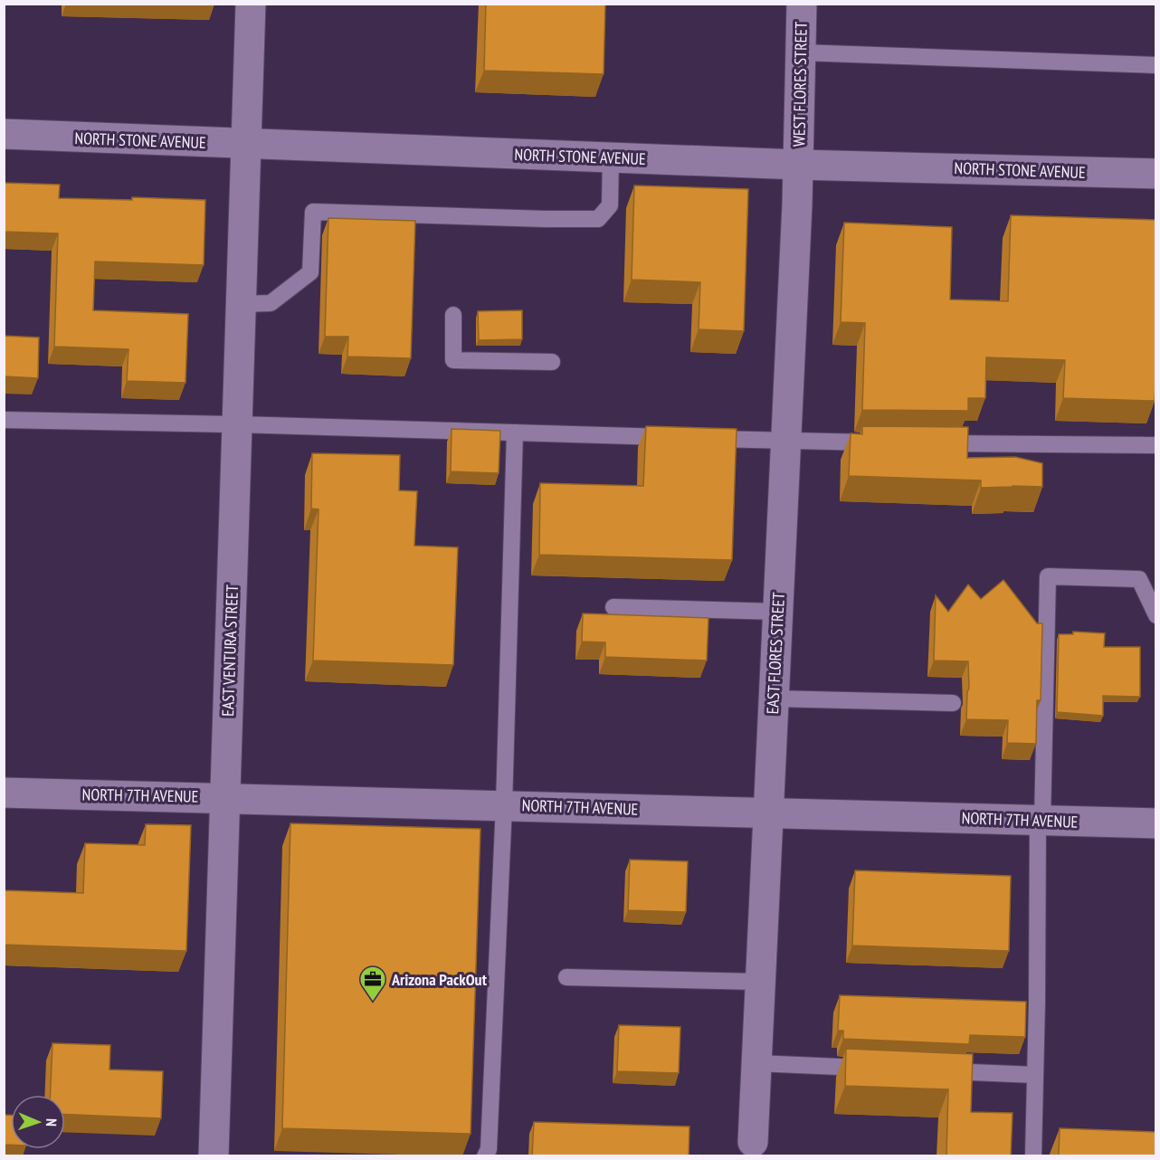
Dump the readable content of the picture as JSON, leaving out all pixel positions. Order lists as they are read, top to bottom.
{
  "streets": {
    "street": [
      "WEST FLORES STREET",
      "NORTH STONE AVENUE",
      "EAST VENTURA STREET",
      "EAST FLORES STREET",
      "NORTH 7TH AVENUE"
    ]
  },
  "crossings": [
    ["WEST FLORES STREET", "NORTH STONE AVENUE"],
    ["WEST FLORES STREET", "EAST FLORES STREET"],
    ["NORTH STONE AVENUE", "EAST VENTURA STREET"],
    ["NORTH STONE AVENUE", "EAST FLORES STREET"],
    ["EAST VENTURA STREET", "NORTH 7TH AVENUE"],
    ["EAST FLORES STREET", "NORTH 7TH AVENUE"]
  ],
  "places": {
    "office": ["Arizona PackOut"]
  },
  "north": "right"
}
